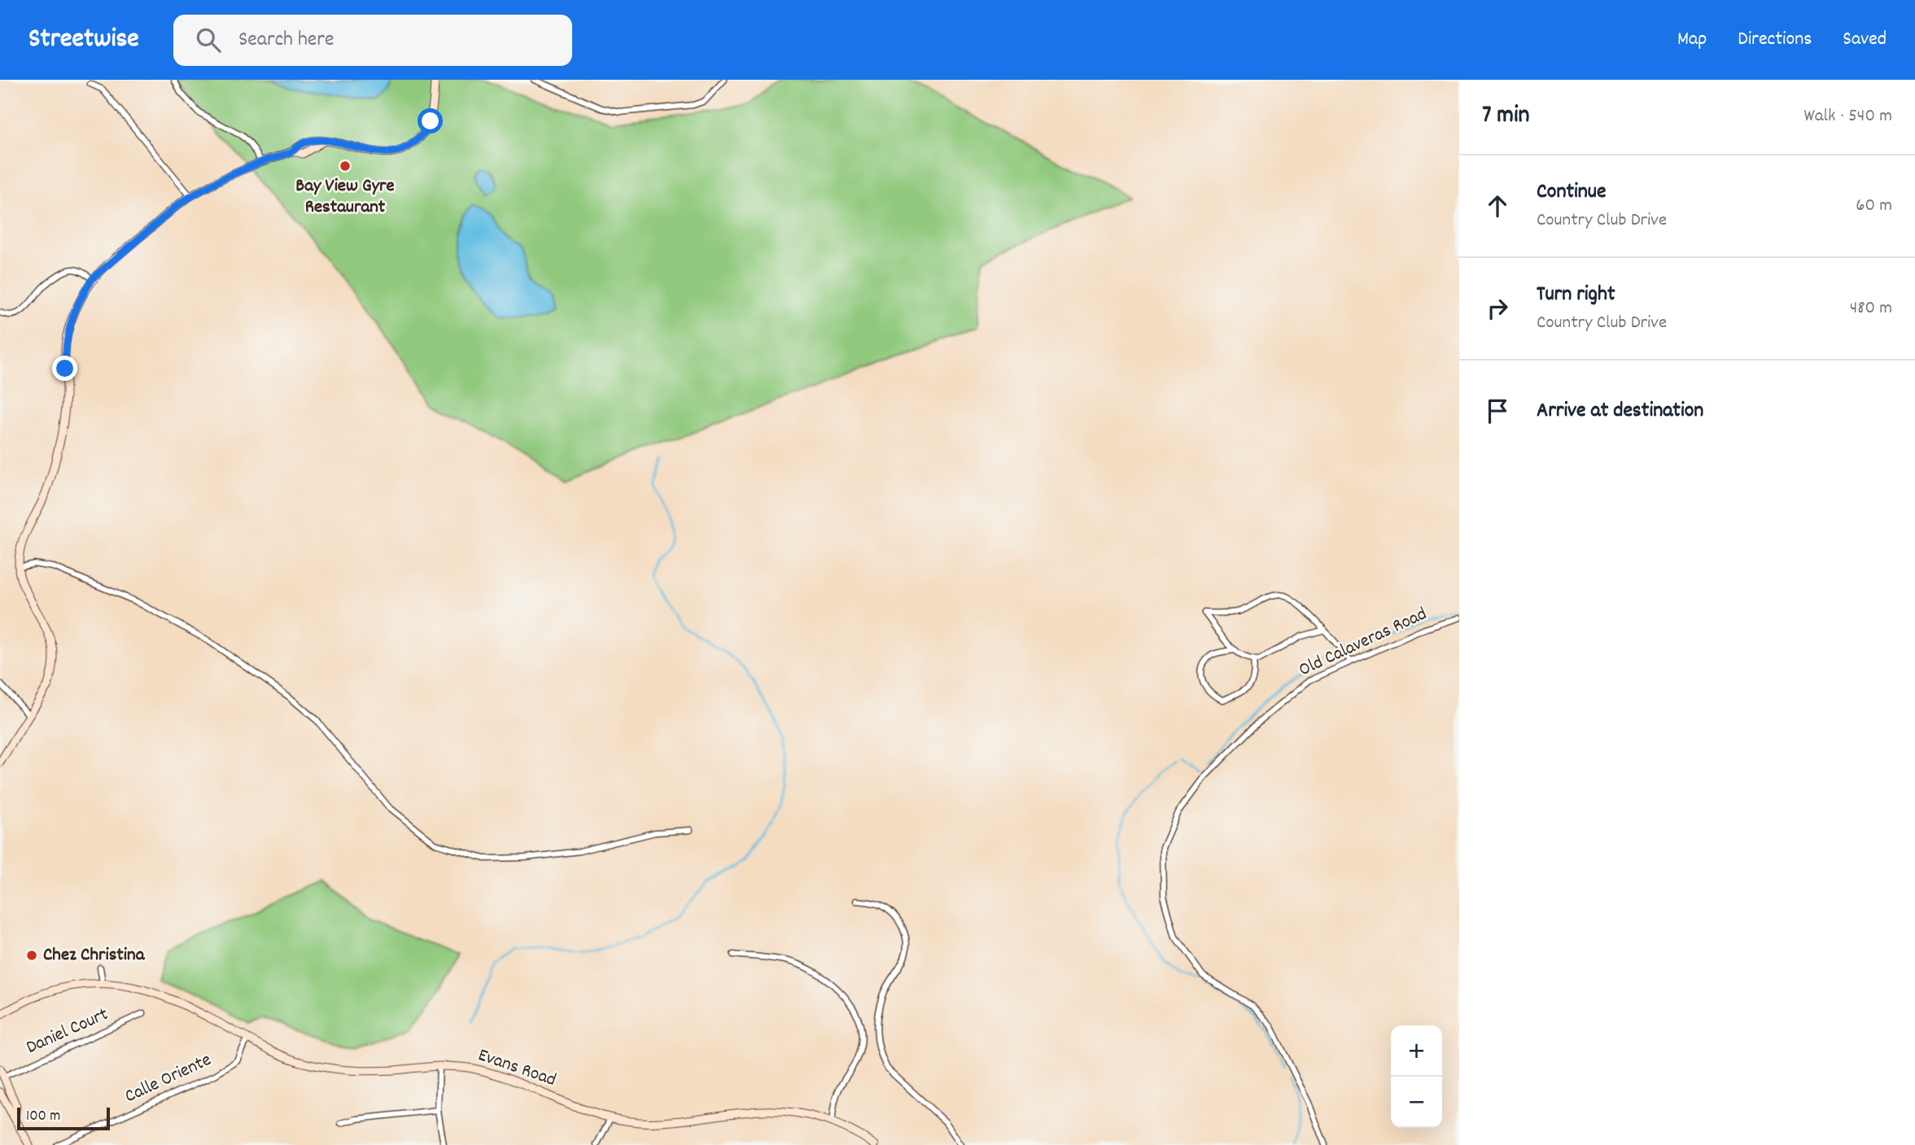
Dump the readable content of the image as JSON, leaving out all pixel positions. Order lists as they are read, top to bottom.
{
  "streets": {
    "street": [
      "Old Calaveras Road",
      "Daniel Court",
      "Evans Road",
      "Calle Oriente"
    ]
  },
  "crossings": [
    ["Evans Road", "Calle Oriente"]
  ],
  "places": ["Bay View Gyre Restaurant", "Chez Christina"],
  "scale_bar": "100 m",
  "page": {
    "header": "Streetwise",
    "search": "Search here",
    "nav": ["Map", "Directions", "Saved"],
    "heading": ["7 min", "Walk · 540 m"],
    "list": [
      ["Continue", "Country Club Drive", "60 m"],
      ["Turn right", "Country Club Drive", "480 m"],
      "Arrive at destination"
    ],
    "map_buttons": ["+", "−"],
    "scale": "100 m"
  }
}
